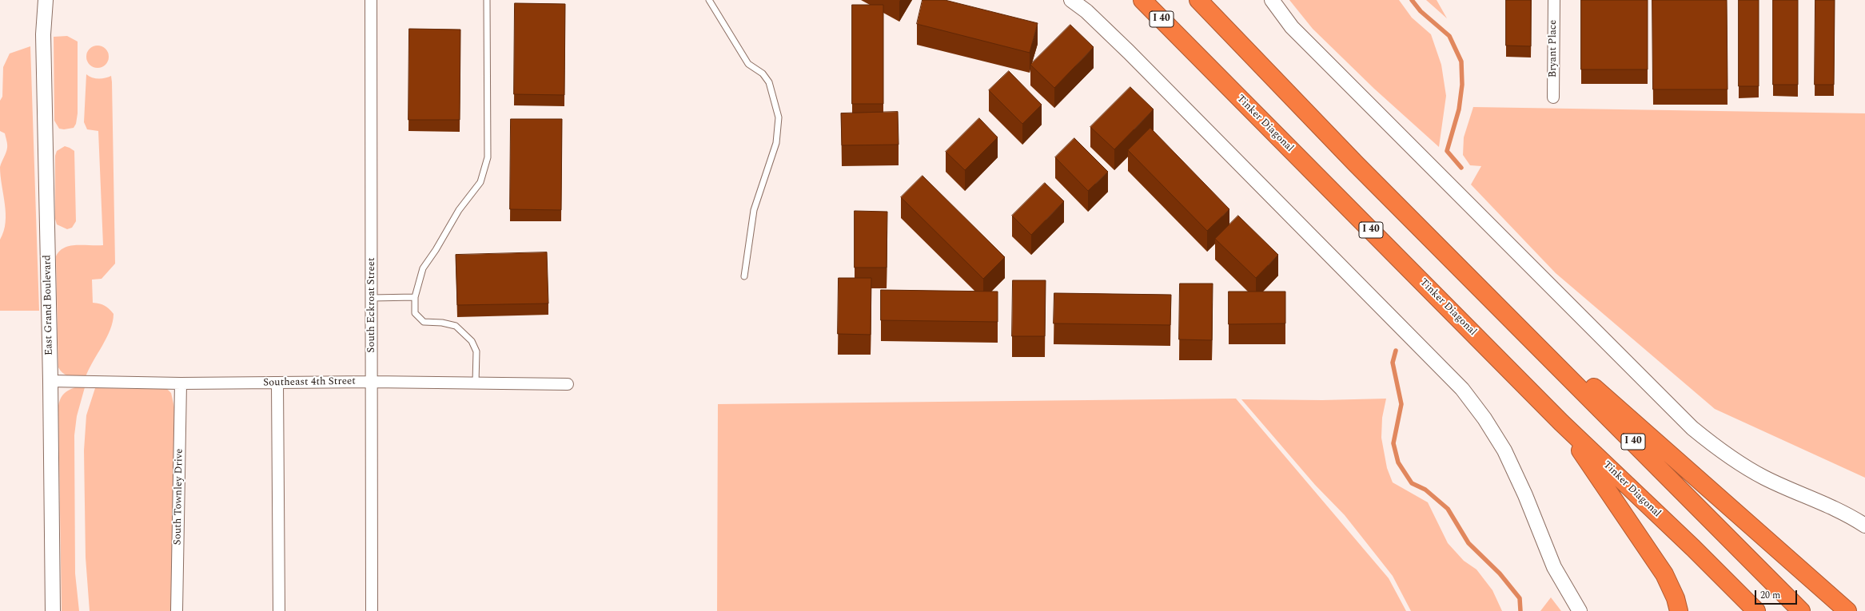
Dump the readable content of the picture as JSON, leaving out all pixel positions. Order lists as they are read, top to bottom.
{
  "streets": {
    "highway": ["I 40", "Tinker Diagonal"],
    "street": [
      "Bryant Place",
      "East Grand Boulevard",
      "South Eckroat Street",
      "Southeast 4th Street",
      "South Townley Drive"
    ]
  },
  "crossings": [
    ["East Grand Boulevard", "Southeast 4th Street"],
    ["South Eckroat Street", "Southeast 4th Street"],
    ["Southeast 4th Street", "South Townley Drive"]
  ],
  "scale_bar": "20 m"
}
